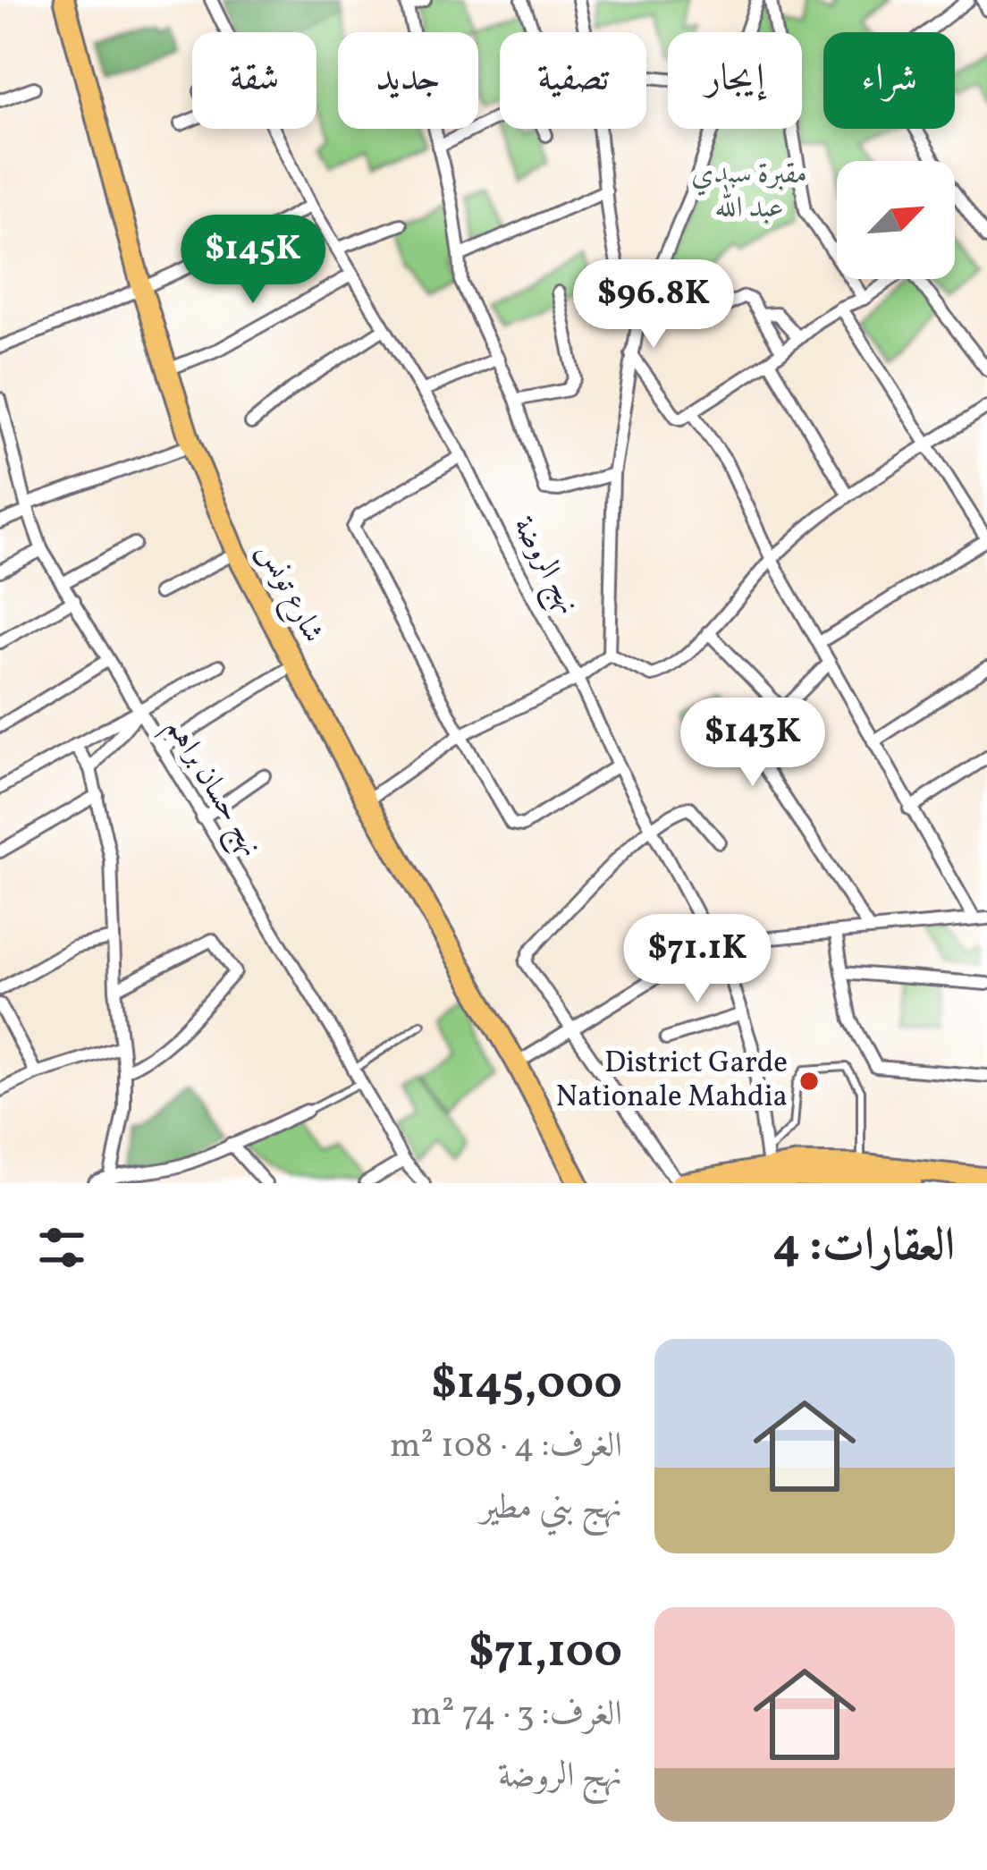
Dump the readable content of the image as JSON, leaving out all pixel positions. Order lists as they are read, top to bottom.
{
  "streets": {
    "main road": ["شارع تونس"],
    "street": ["نهج الروضة", "نهج حسان براهم"]
  },
  "parks": ["مقبرة سيدي عبد الله"],
  "places": ["District Garde Nationale Mahdia"],
  "north": "top right",
  "page": {
    "chip": [
      "شراء",
      "إيجار",
      "تصفية",
      "جديد",
      "شقة"
    ],
    "price": [
      "$145K",
      "$96.8K",
      "$143K",
      "$71.1K"
    ],
    "heading": "العقارات: 4",
    "list": [
      {
        "name": "$145,000",
        "note": "الغرف: 4 · 108 m² · نهج بني مطير"
      },
      {
        "name": "$71,100",
        "note": "الغرف: 3 · 74 m² · نهج الروضة"
      }
    ]
  }
}
